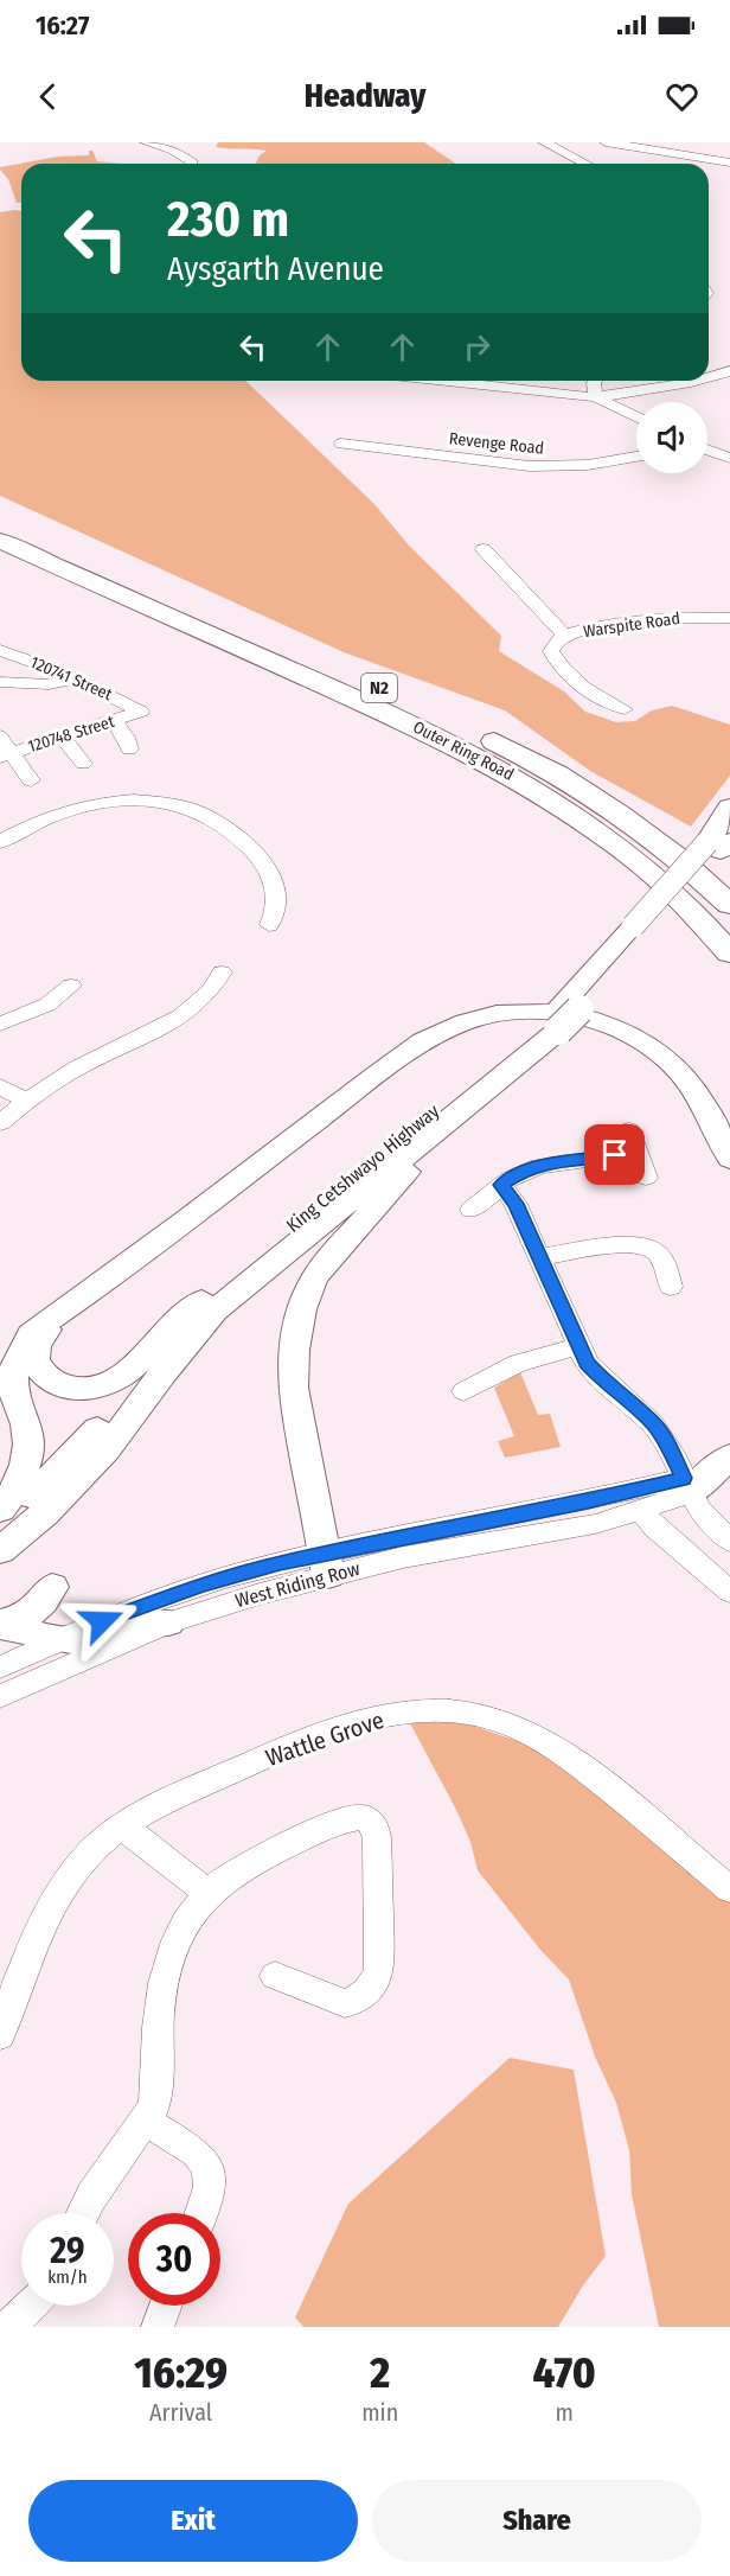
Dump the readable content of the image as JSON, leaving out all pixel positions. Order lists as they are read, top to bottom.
{
  "streets": {
    "highway": ["N2", "Outer Ring Road"],
    "main road": ["King Cetshwayo Highway"],
    "street": [
      "Revenge Road",
      "Warspite Road",
      "120741 Street",
      "120748 Street",
      "West Riding Row",
      "Wattle Grove"
    ]
  },
  "crossings": [
    ["120741 Street", "120748 Street"]
  ],
  "page": {
    "status": "16:27",
    "header": "Headway",
    "turn": ["230 m", "Aysgarth Avenue"],
    "speed": "29 km/h",
    "limit": "30",
    "eta": [
      "16:29",
      "Arrival",
      "2",
      "min",
      "470",
      "m"
    ],
    "buttons": ["Exit", "Share"]
  }
}
